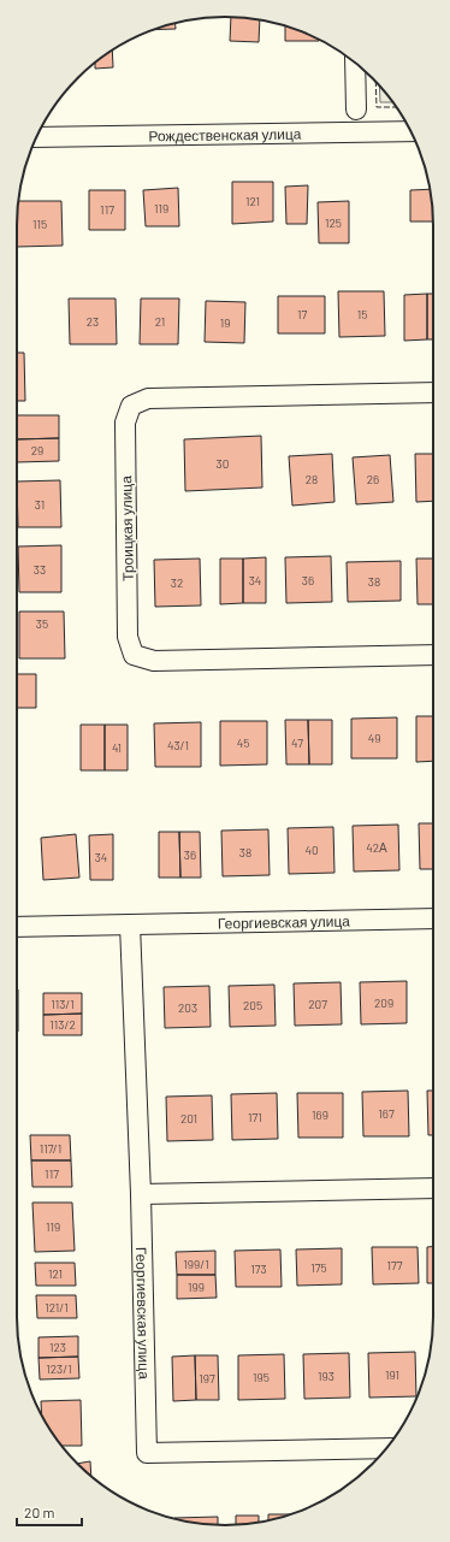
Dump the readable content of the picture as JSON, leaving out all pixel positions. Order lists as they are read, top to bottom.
{
  "streets": {
    "street": ["Рождественская улица", "Троицкая улица", "Георгиевская улица"]
  },
  "house_numbers": [
    "121",
    "119",
    "117",
    "125",
    "115",
    "17",
    "15",
    "23",
    "21",
    "19",
    "29",
    "30",
    "28",
    "26",
    "31",
    "33",
    "34",
    "36",
    "38",
    "32",
    "35",
    "49",
    "45",
    "47",
    "43/1",
    "41",
    "42А",
    "40",
    "38",
    "36",
    "34",
    "209",
    "113/1",
    "207",
    "205",
    "203",
    "113/2",
    "167",
    "169",
    "171",
    "201",
    "117/1",
    "117",
    "119",
    "199/1",
    "177",
    "175",
    "173",
    "121",
    "199",
    "121/1",
    "123",
    "123/1",
    "191",
    "193",
    "195",
    "197"
  ],
  "scale_bar": "20 m"
}
